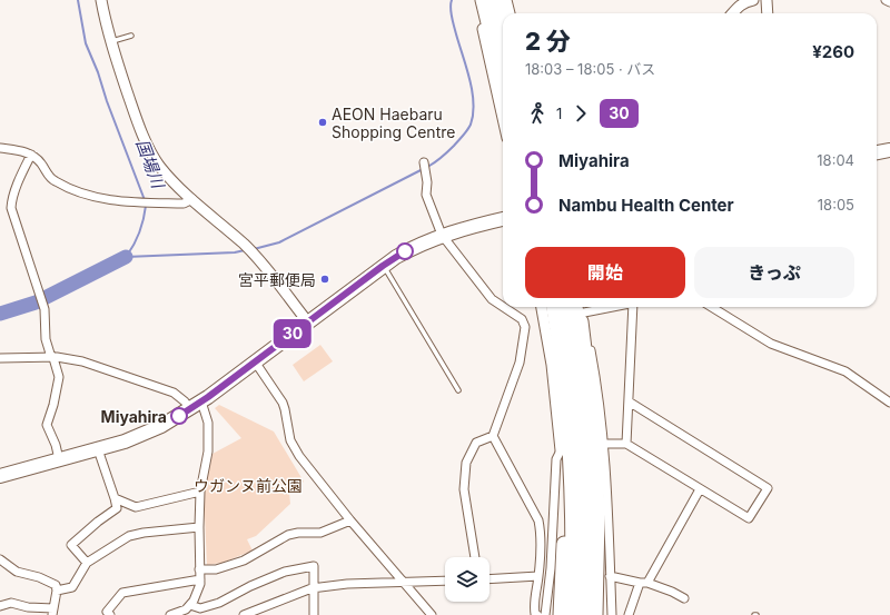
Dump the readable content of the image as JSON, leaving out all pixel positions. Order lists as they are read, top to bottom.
{
  "water": ["国場川"],
  "parks": ["ウガンヌ前公園"],
  "places": ["AEON Haebaru Shopping Centre", "宮平郵便局", "Miyahira"],
  "lines": ["bus line 30"],
  "page": {
    "on_map": "30",
    "heading": ["2 分", "18:03 – 18:05 · バス", "¥260"],
    "legs": ["1", "30"],
    "list": [
      {
        "name": "Miyahira",
        "value": "18:04"
      },
      {
        "name": "Nambu Health Center",
        "value": "18:05"
      }
    ],
    "buttons": ["開始", "きっぷ"]
  }
}
